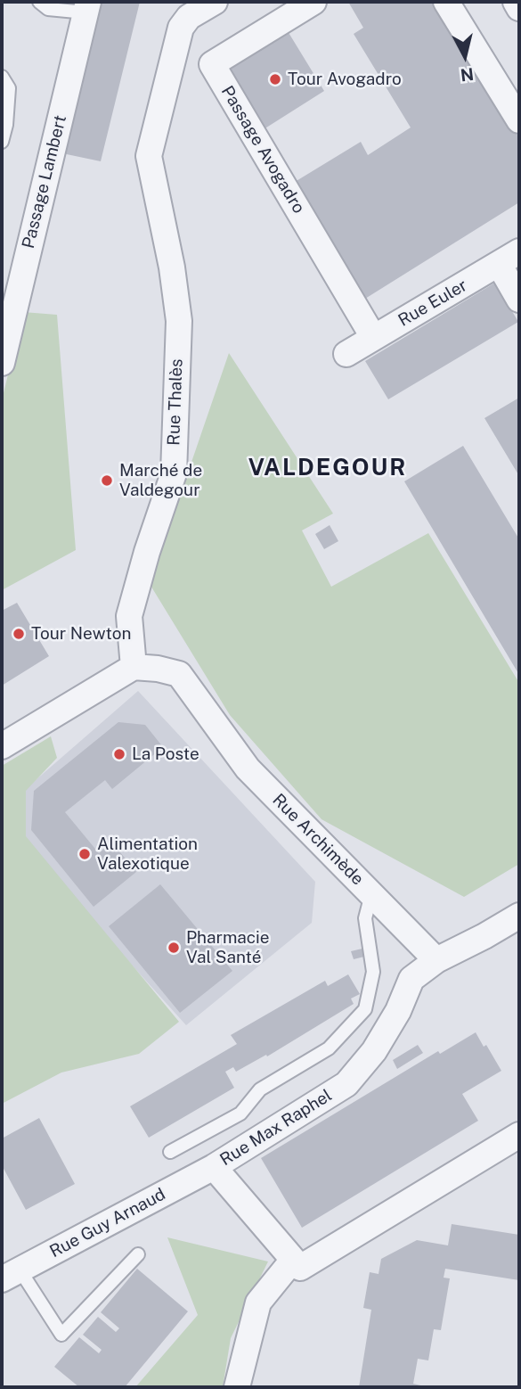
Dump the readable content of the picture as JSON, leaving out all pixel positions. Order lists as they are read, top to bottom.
{
  "streets": {
    "street": [
      "Passage Avogadro",
      "Passage Lambert",
      "Rue Euler",
      "Rue Thalès",
      "Rue Archimède",
      "Rue Max Raphel",
      "Rue Guy Arnaud"
    ]
  },
  "crossings": [
    ["Passage Avogadro", "Rue Euler"],
    ["Rue Thalès", "Rue Archimède"],
    ["Rue Archimède", "Rue Max Raphel"],
    ["Rue Max Raphel", "Rue Guy Arnaud"]
  ],
  "districts": ["VALDEGOUR"],
  "places": [
    "Tour Avogadro",
    "Marché de Valdegour",
    "Tour Newton",
    "La Poste",
    "Alimentation Valexotique",
    "Pharmacie Val Santé"
  ],
  "north": "bottom"
}
